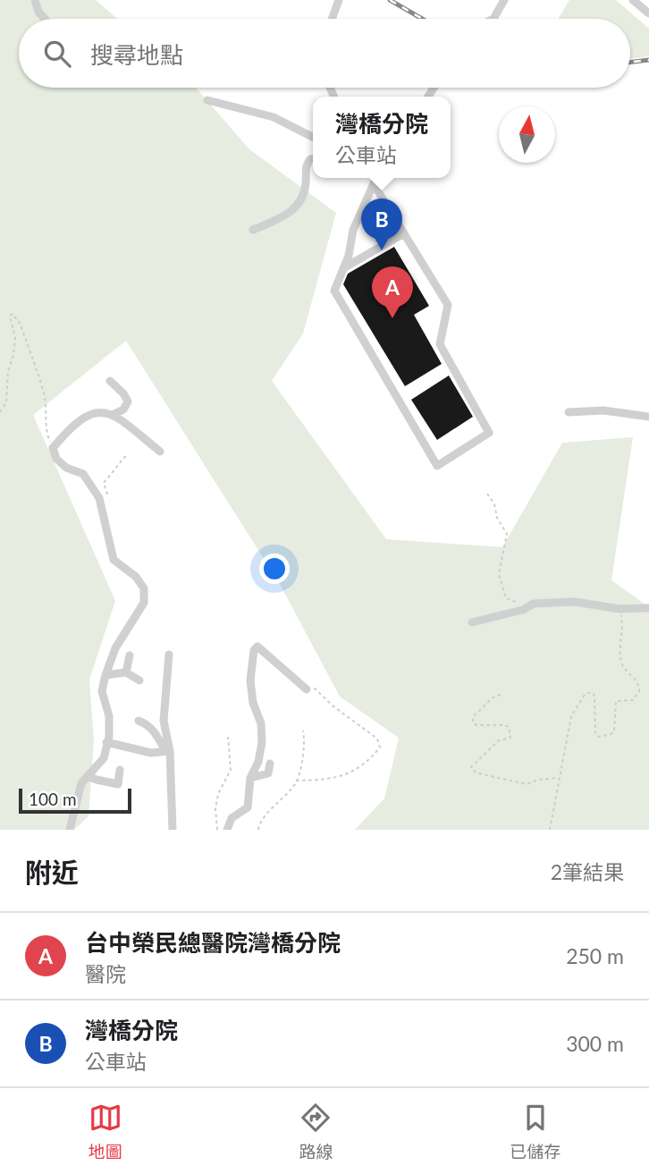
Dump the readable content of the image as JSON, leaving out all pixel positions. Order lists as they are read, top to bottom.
{
  "scale_bar": "100 m",
  "north": "top",
  "page": {
    "search": "搜尋地點",
    "popup": ["灣橋分院", "公車站"],
    "pins": ["B", "A"],
    "scale": "100 m",
    "heading": ["附近", "2筆結果"],
    "list": [
      {
        "mark": "A",
        "name": "台中榮民總醫院灣橋分院",
        "note": "醫院",
        "value": "250 m"
      },
      {
        "mark": "B",
        "name": "灣橋分院",
        "note": "公車站",
        "value": "300 m"
      }
    ],
    "nav": ["地圖", "路線", "已儲存"]
  }
}
